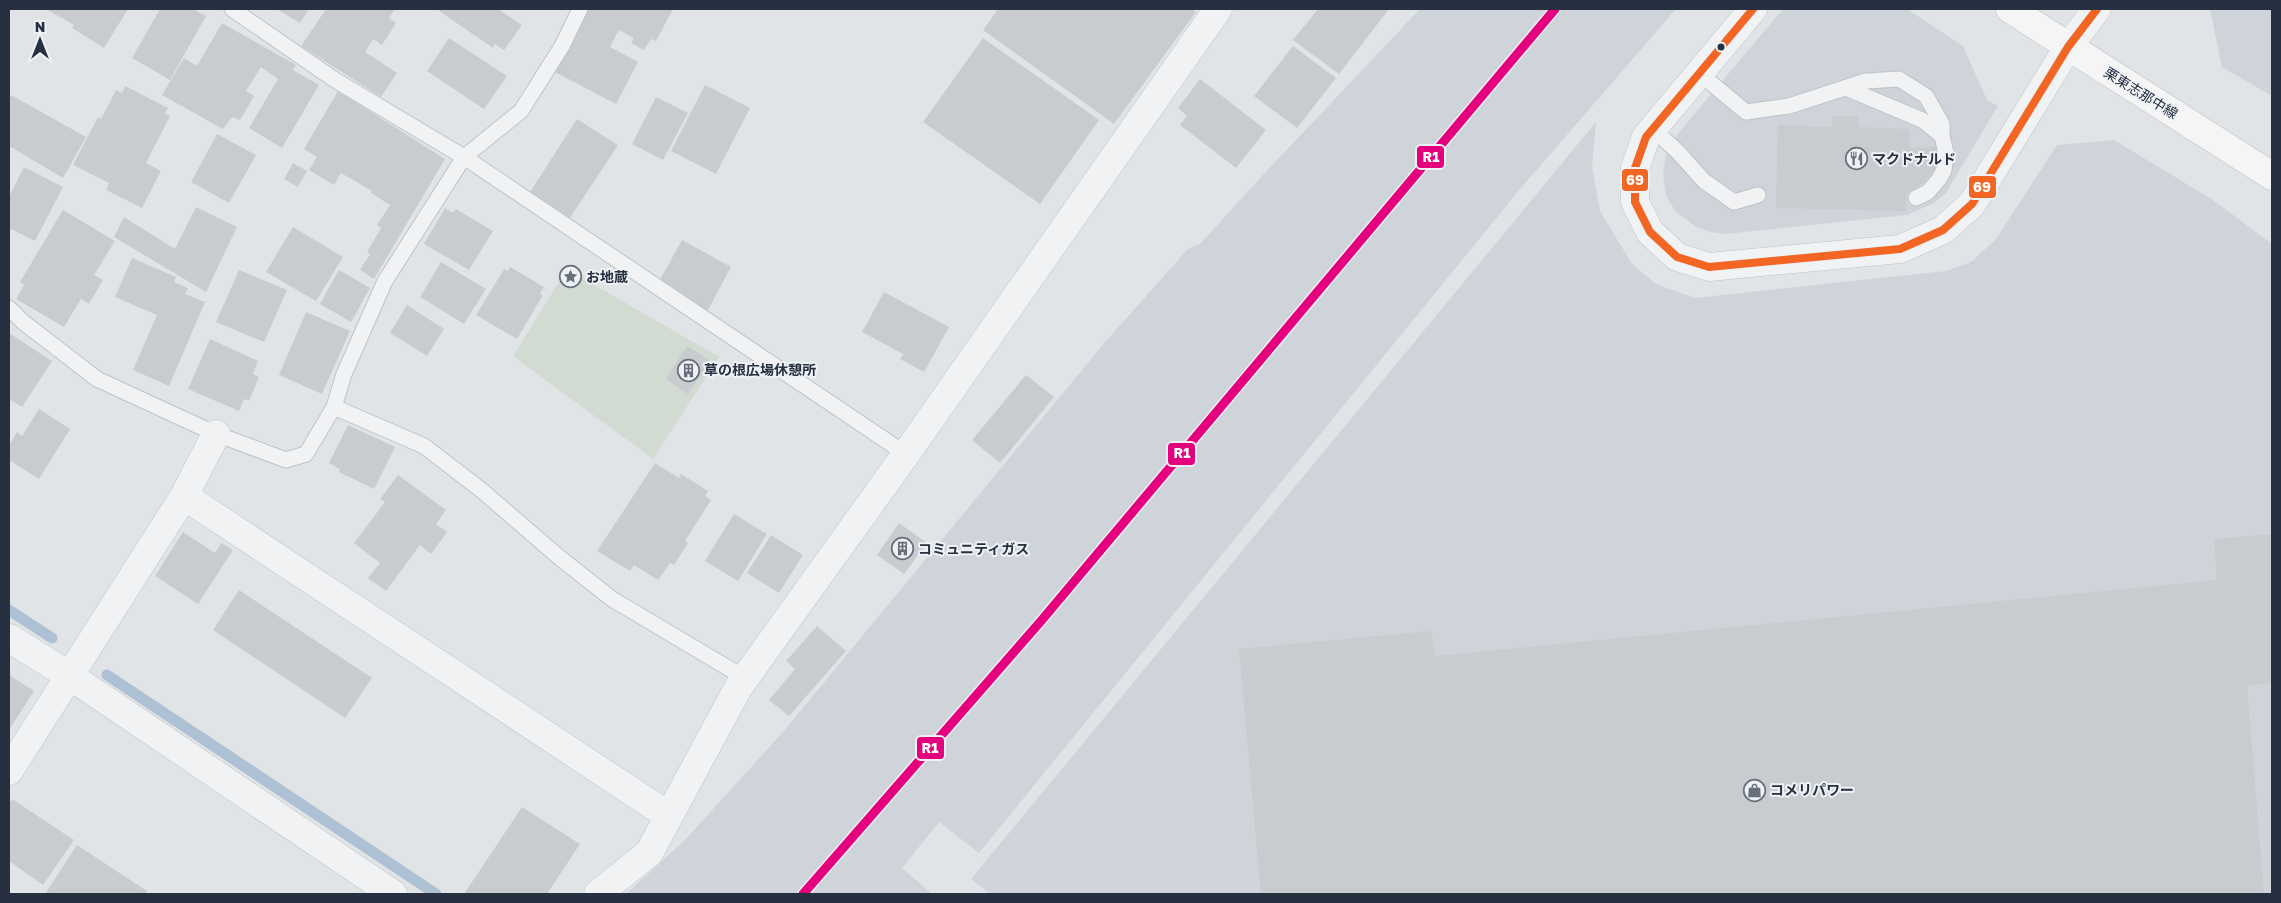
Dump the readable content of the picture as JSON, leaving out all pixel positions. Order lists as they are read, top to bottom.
{
  "streets": {
    "main road": ["栗東志那中線"]
  },
  "places": {
    "restaurant": ["マクドナルド"],
    "place": ["お地蔵"],
    "building": ["草の根広場休憩所", "コミュニティガス"],
    "shop": ["コメリパワー"]
  },
  "lines": ["transit line R1", "transit line 69"],
  "north": "top"
}
